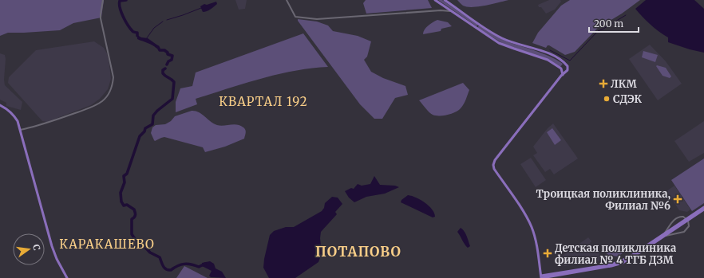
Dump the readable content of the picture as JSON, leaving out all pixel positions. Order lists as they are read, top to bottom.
{
  "districts": ["КВАРТАЛ 192", "КАРАКАШЕВО", "ПОТАПОВО"],
  "places": {
    "health": ["ЛКМ", "Троицкая поликлиника, Филиал №6", "Детская поликлиника филиал № 4 ТГБ ДЗМ"],
    "other": ["СДЭК"]
  },
  "scale_bar": "200 m",
  "north": "right"
}
